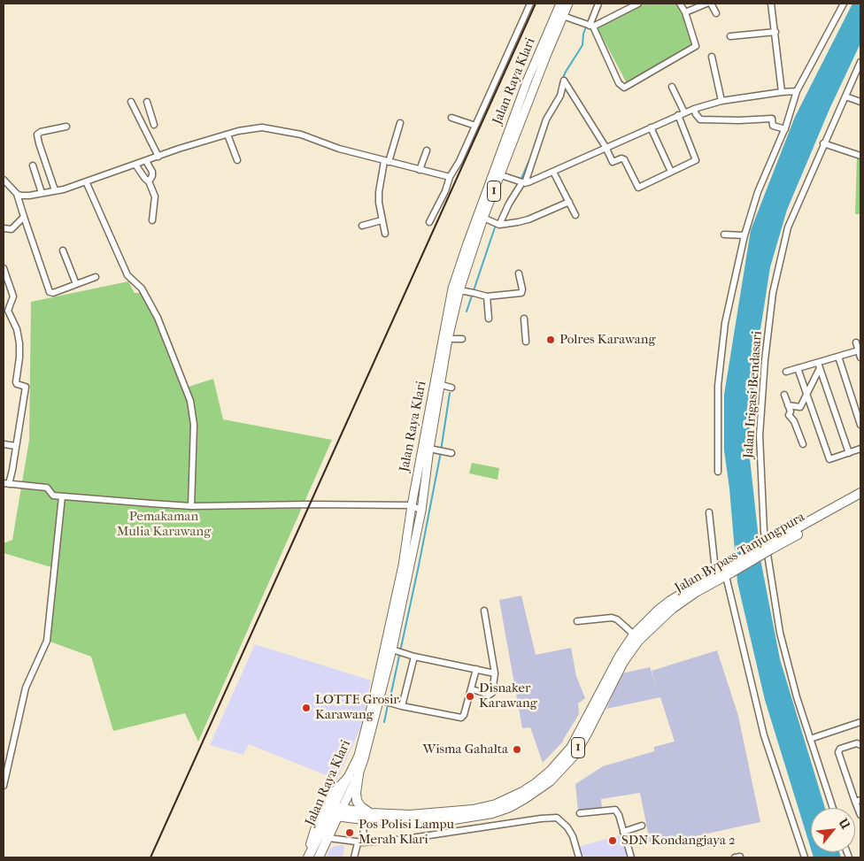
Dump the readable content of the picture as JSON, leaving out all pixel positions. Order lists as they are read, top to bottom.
{
  "streets": {
    "highway": ["Jalan Raya Klari", "1", "Jalan Bypass Tanjungpura"],
    "street": ["Jalan Irigasi Bendasari"]
  },
  "crossings": [
    ["Jalan Raya Klari", "Jalan Bypass Tanjungpura"]
  ],
  "parks": ["Pemakaman Mulia Karawang"],
  "places": [
    "Polres Karawang",
    "Disnaker Karawang",
    "LOTTE Grosir Karawang",
    "Wisma Gahalta",
    "Pos Polisi Lampu Merah Klari",
    "SDN Kondangjaya 2"
  ],
  "north": "top right"
}
